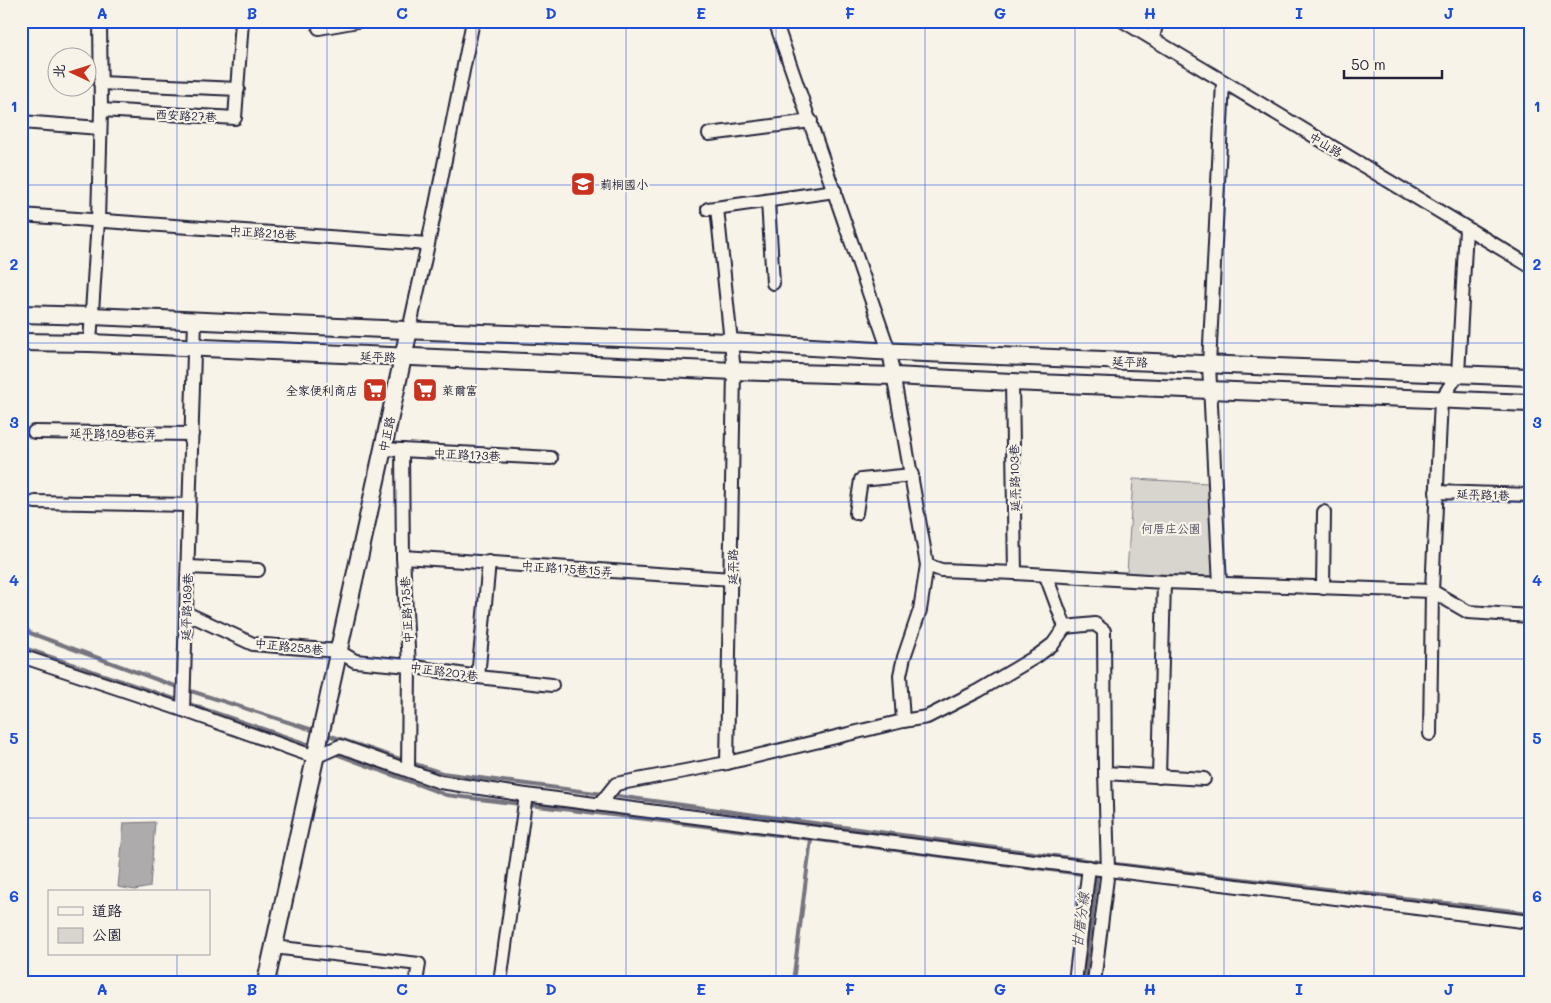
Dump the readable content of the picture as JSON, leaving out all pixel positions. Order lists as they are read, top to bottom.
{
  "streets": {
    "main road": ["延平路", "中正路"],
    "street": [
      "西安路27巷",
      "中山路",
      "中正路218巷",
      "延平路189巷6弄",
      "中正路173巷",
      "延平路103巷",
      "延平路1巷",
      "中正路175巷15弄",
      "延平路189巷",
      "中正路175巷",
      "中正路258巷",
      "中正路207巷"
    ]
  },
  "crossings": [
    ["中正路218巷", "中正路"],
    ["延平路", "中正路"],
    ["延平路", "延平路103巷"],
    ["延平路", "中正路175巷15弄"],
    ["延平路", "延平路189巷"],
    ["延平路189巷6弄", "延平路189巷"],
    ["中正路", "中正路173巷"],
    ["中正路", "中正路258巷"],
    ["中正路", "中正路207巷"],
    ["中正路173巷", "中正路175巷"],
    ["中正路175巷15弄", "中正路175巷"],
    ["延平路189巷", "中正路258巷"],
    ["中正路175巷", "中正路207巷"],
    ["中正路258巷", "中正路207巷"]
  ],
  "water": ["甘厝分線"],
  "parks": ["何厝庄公園"],
  "places": {
    "school or university": ["莿桐國小"],
    "supermarket": ["全家便利商店", "萊爾富"]
  },
  "legend": ["道路", "公園"],
  "scale_bar": "50 m",
  "north": "left",
  "grid": {
    "columns": [
      "A",
      "B",
      "C",
      "D",
      "E",
      "F",
      "G",
      "H",
      "I",
      "J"
    ],
    "rows": [
      "1",
      "2",
      "3",
      "4",
      "5",
      "6"
    ]
  }
}
